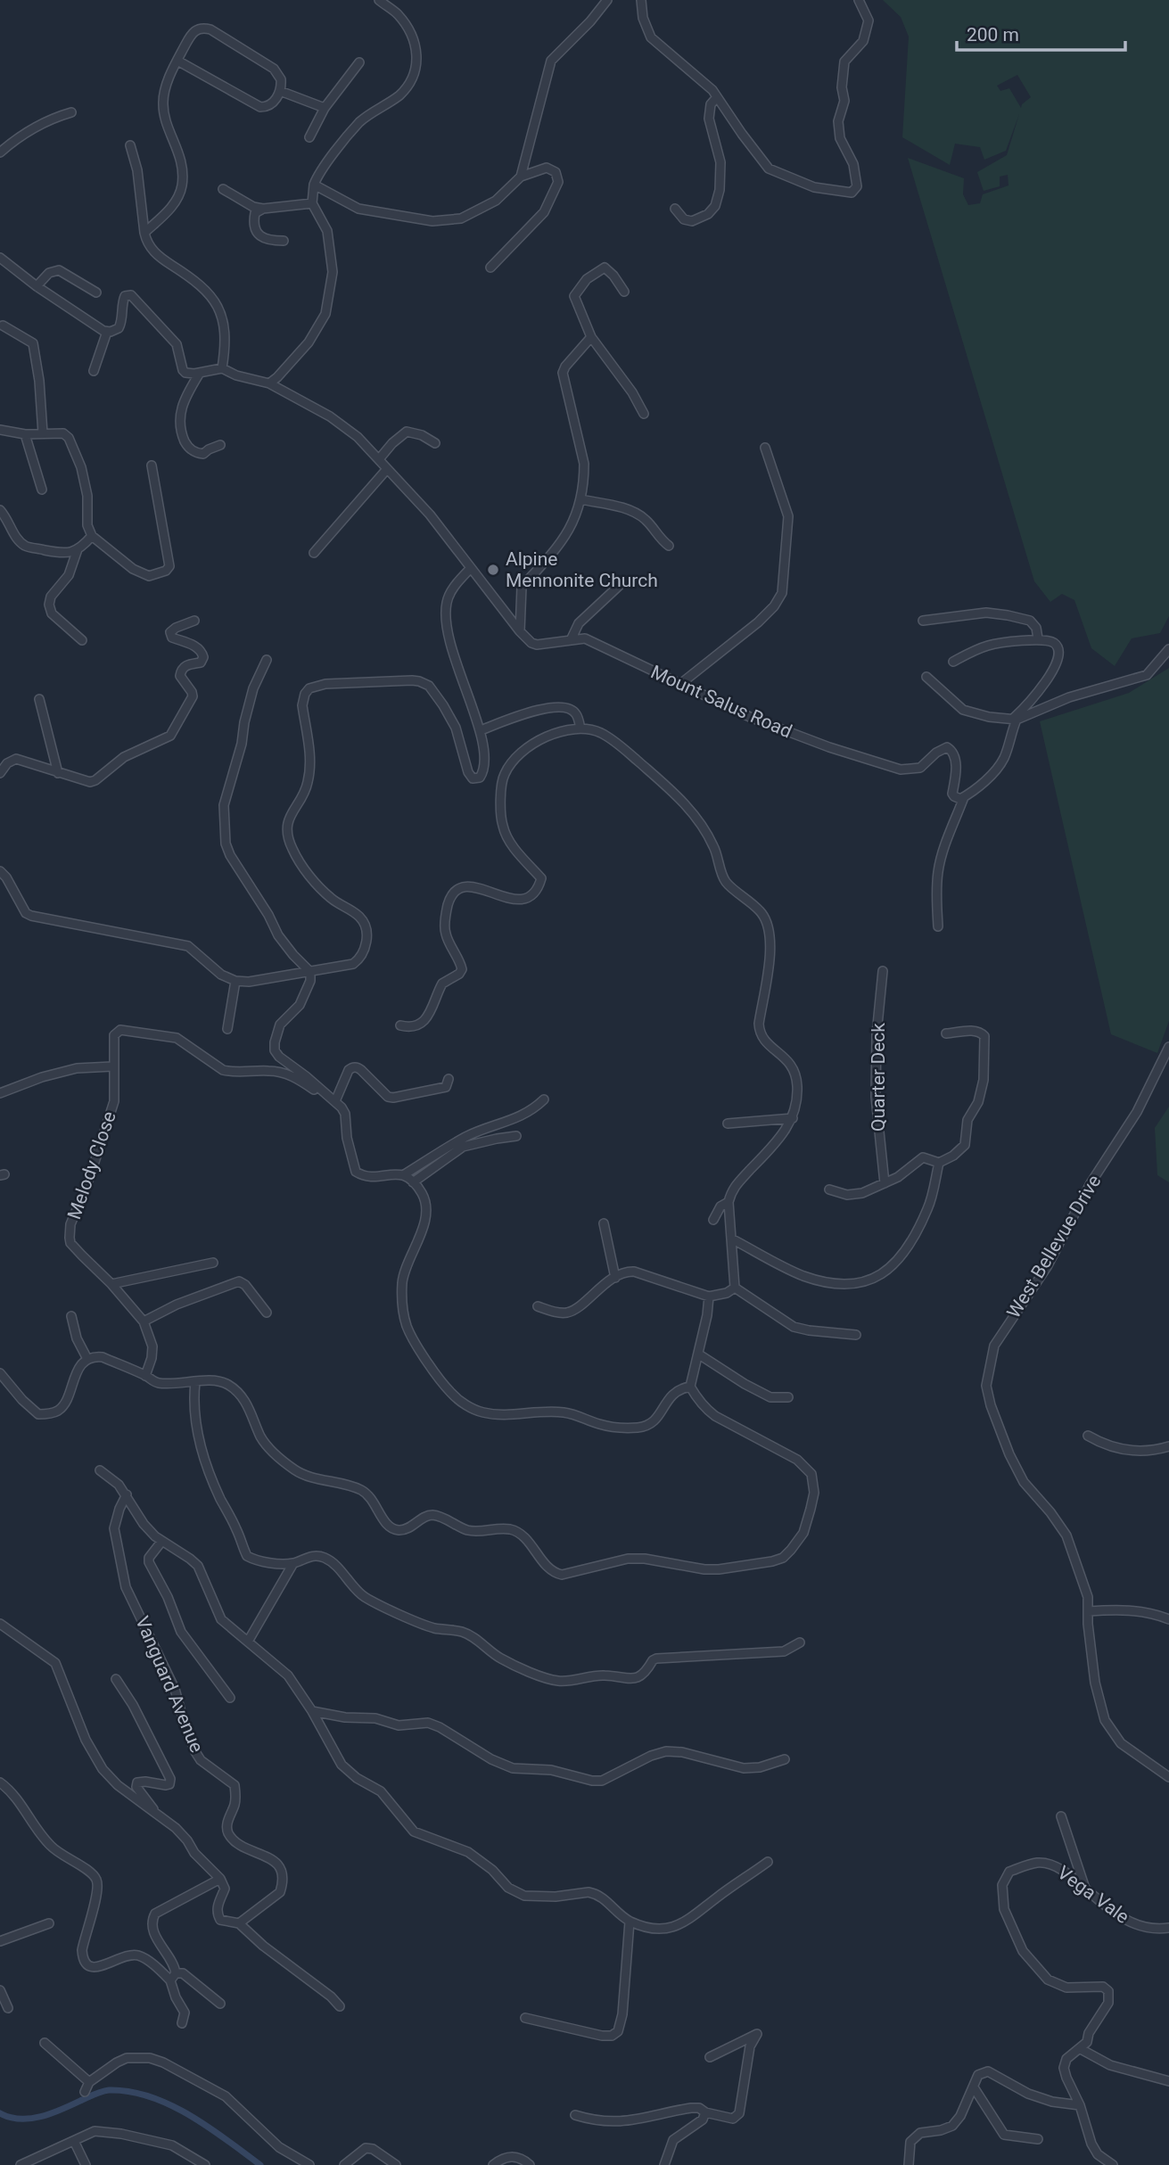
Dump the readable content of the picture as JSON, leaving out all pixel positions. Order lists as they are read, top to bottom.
{
  "streets": {
    "street": [
      "Mount Salus Road",
      "Quarter Deck",
      "Melody Close",
      "West Bellevue Drive",
      "Vanguard Avenue",
      "Vega Vale"
    ]
  },
  "places": ["Alpine Mennonite Church"],
  "scale_bar": "200 m"
}
